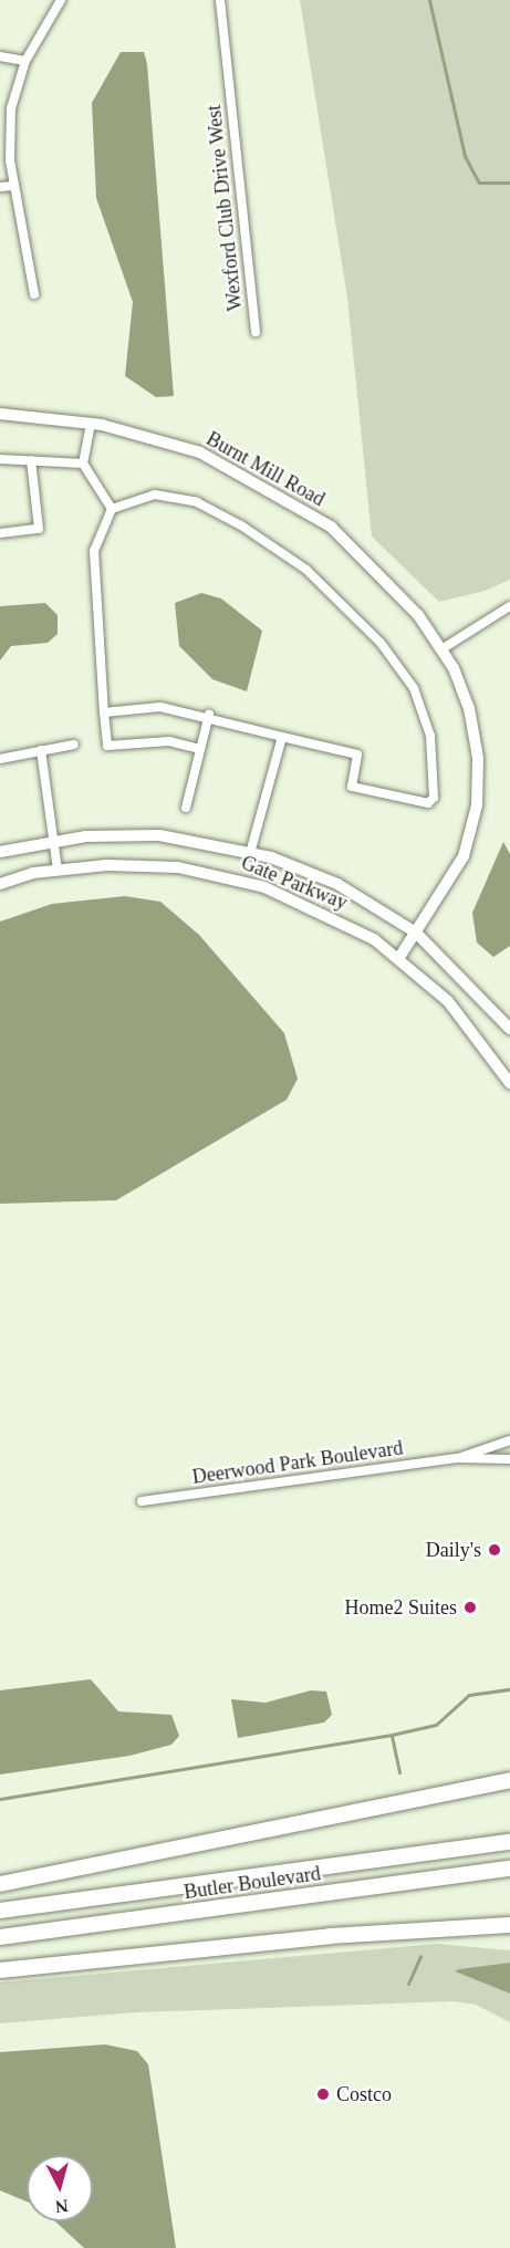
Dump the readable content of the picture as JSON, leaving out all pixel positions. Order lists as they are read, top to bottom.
{
  "streets": {
    "highway": ["Butler Boulevard"],
    "main road": ["Burnt Mill Road", "Gate Parkway"],
    "street": ["Wexford Club Drive West", "Deerwood Park Boulevard"]
  },
  "crossings": [
    ["Burnt Mill Road", "Gate Parkway"]
  ],
  "places": ["Daily's", "Home2 Suites", "Costco"],
  "north": "bottom"
}
